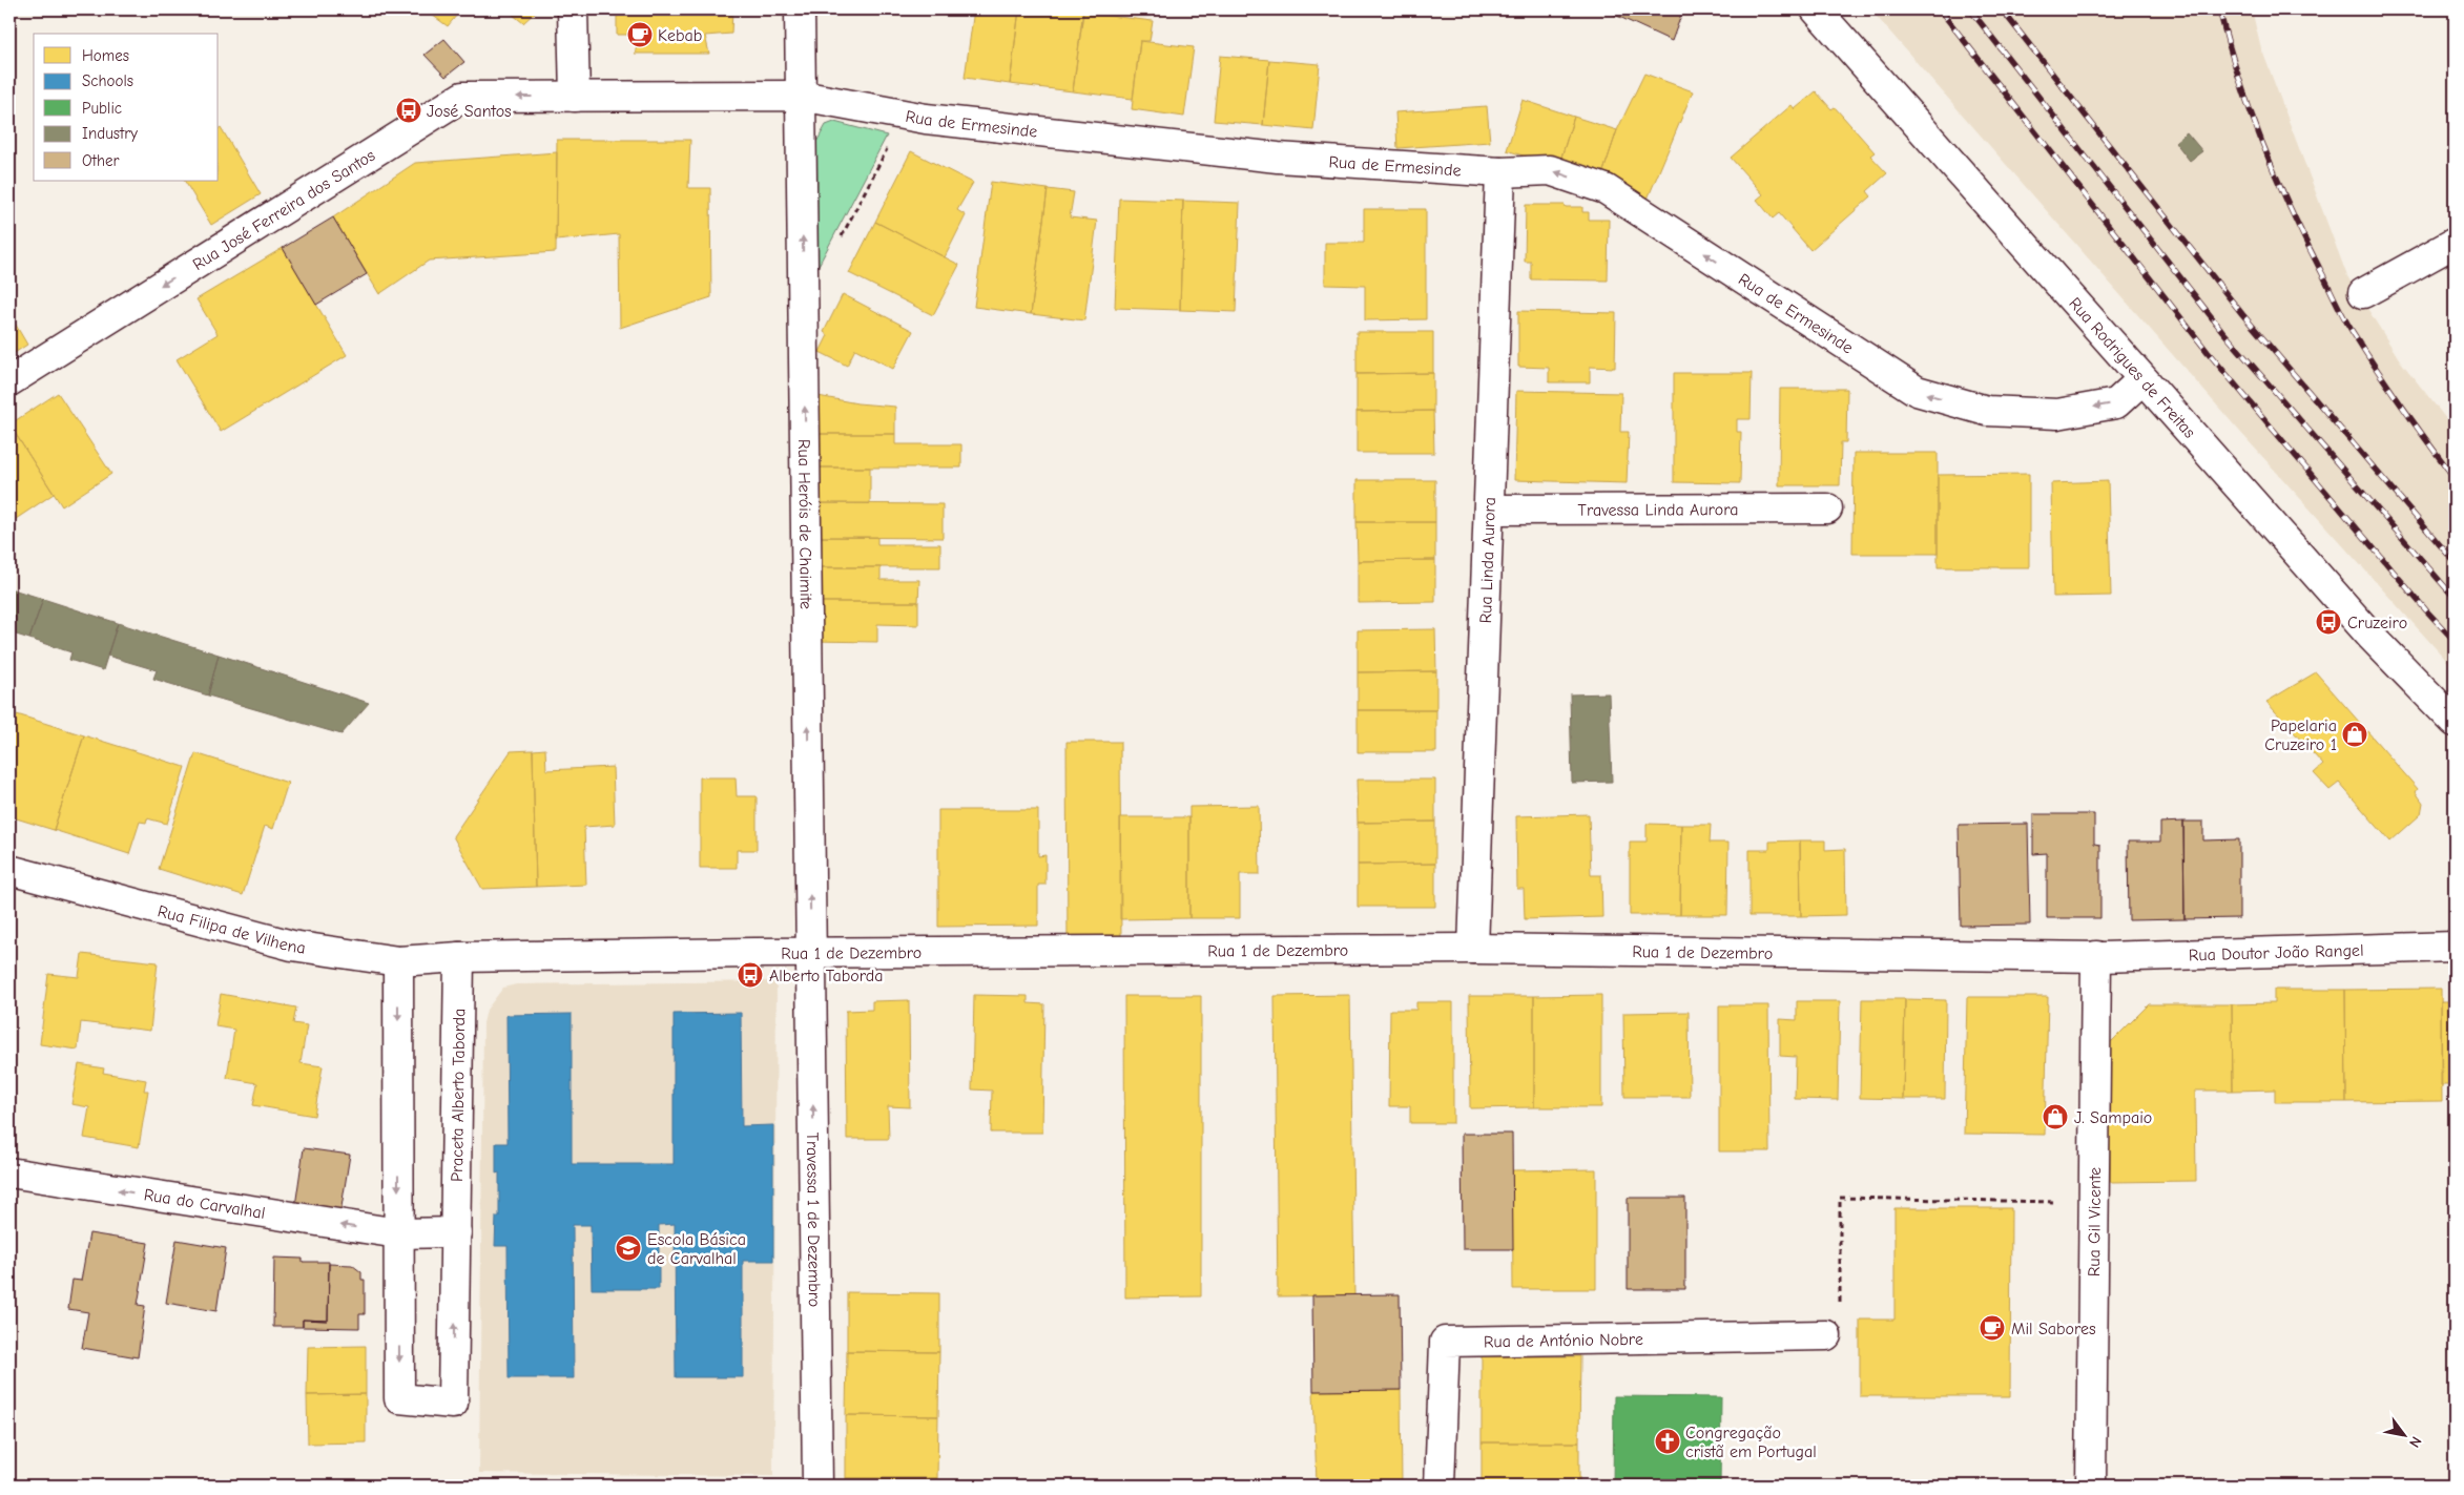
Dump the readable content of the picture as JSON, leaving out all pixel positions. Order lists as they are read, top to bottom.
{
  "streets": {
    "street": [
      "Rua de Ermesinde",
      "Rua José Ferreira dos Santos",
      "Rua Rodrigues de Freitas",
      "Travessa Linda Aurora",
      "Rua Heróis de Chaimite",
      "Rua Linda Aurora",
      "Rua Filipa de Vilhena",
      "Rua 1 de Dezembro",
      "Rua Doutor João Rangel",
      "Praceta Alberto Taborda",
      "Rua do Carvalhal",
      "Travessa 1 de Dezembro",
      "Rua Gil Vicente",
      "Rua de António Nobre"
    ]
  },
  "crossings": [
    ["Rua de Ermesinde", "Rua José Ferreira dos Santos"],
    ["Rua de Ermesinde", "Rua Rodrigues de Freitas"],
    ["Rua de Ermesinde", "Rua Heróis de Chaimite"],
    ["Rua de Ermesinde", "Rua Linda Aurora"],
    ["Travessa Linda Aurora", "Rua Linda Aurora"],
    ["Rua Heróis de Chaimite", "Rua 1 de Dezembro"],
    ["Rua Heróis de Chaimite", "Travessa 1 de Dezembro"],
    ["Rua Linda Aurora", "Rua 1 de Dezembro"],
    ["Rua Filipa de Vilhena", "Rua 1 de Dezembro"],
    ["Rua Filipa de Vilhena", "Praceta Alberto Taborda"],
    ["Rua 1 de Dezembro", "Rua Doutor João Rangel"],
    ["Rua 1 de Dezembro", "Praceta Alberto Taborda"],
    ["Rua 1 de Dezembro", "Travessa 1 de Dezembro"],
    ["Rua 1 de Dezembro", "Rua Gil Vicente"],
    ["Rua Doutor João Rangel", "Rua Gil Vicente"],
    ["Praceta Alberto Taborda", "Rua do Carvalhal"]
  ],
  "one_way": [
    "Rua de Ermesinde",
    "Rua José Ferreira dos Santos",
    "Rua Heróis de Chaimite",
    "Rua do Carvalhal",
    "Travessa 1 de Dezembro"
  ],
  "places": {
    "cafe": ["Kebab", "Mil Sabores"],
    "bus stop": ["José Santos", "Cruzeiro", "Alberto Taborda"],
    "shop": ["Papelaria Cruzeiro 1", "J. Sampaio"],
    "school or university": ["Escola Básica de Carvalhal"],
    "church": ["Congregação cristã em Portugal"]
  },
  "legend": [
    "Homes",
    "Schools",
    "Public",
    "Industry",
    "Other"
  ],
  "north": "bottom right"
}
